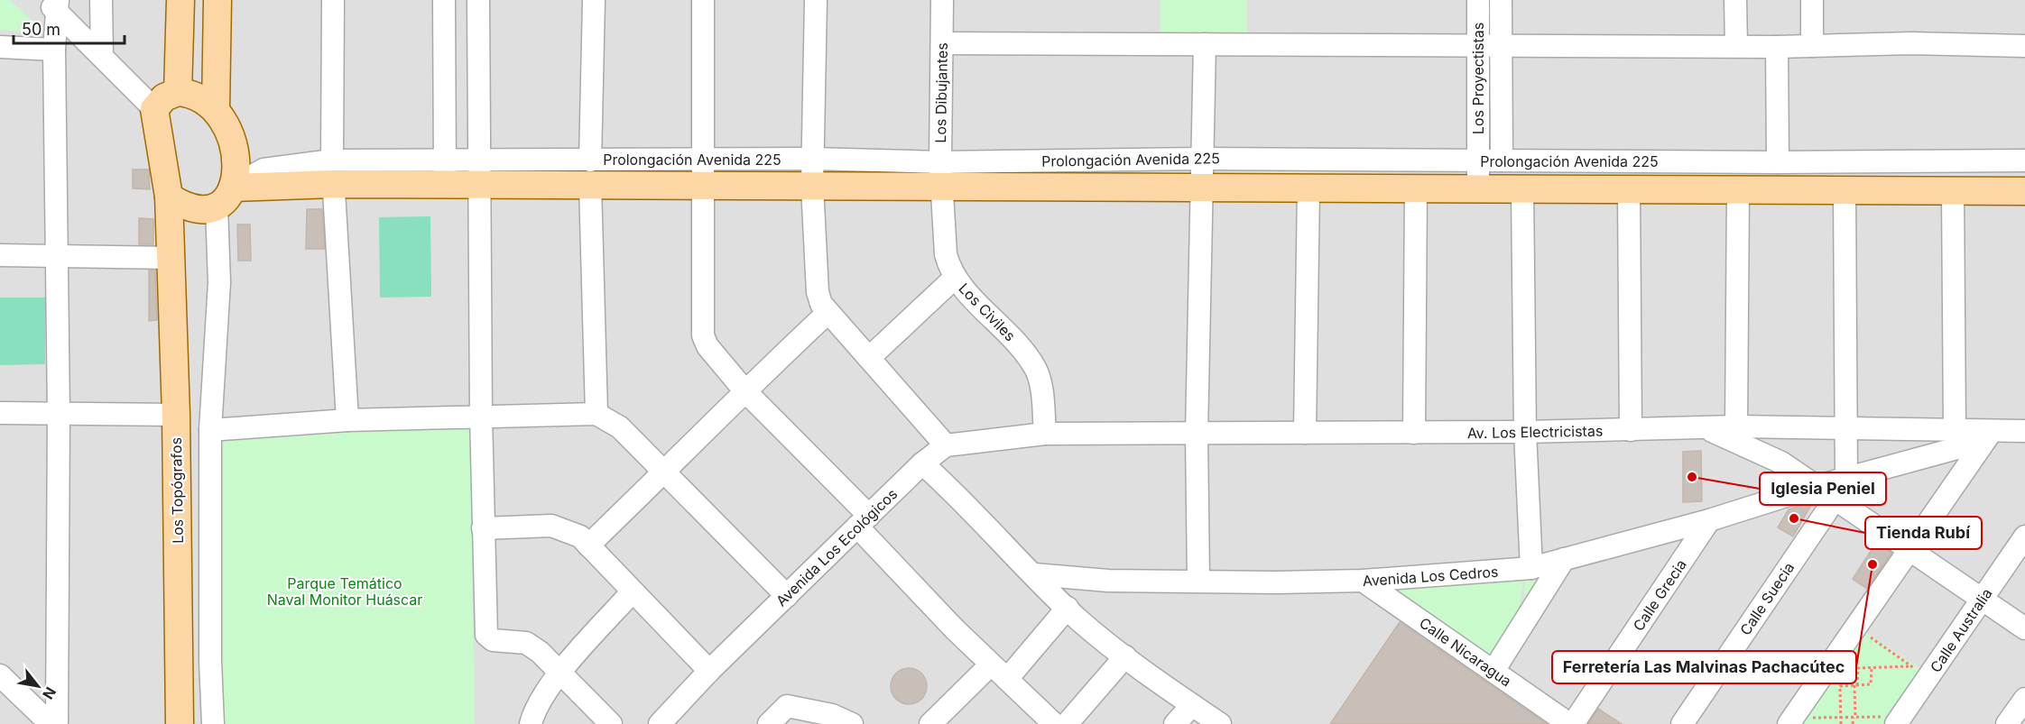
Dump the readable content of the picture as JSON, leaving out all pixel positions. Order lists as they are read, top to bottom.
{
  "streets": {
    "main road": ["Prolongación Avenida 225", "Los Topógrafos"],
    "street": [
      "Los Proyectistas",
      "Los Dibujantes",
      "Los Civiles",
      "Av. Los Electricistas",
      "Avenida Los Ecológicos",
      "Avenida Los Cedros",
      "Calle Grecia",
      "Calle Suecia",
      "Calle Australia",
      "Calle Nicaragua"
    ]
  },
  "crossings": [
    ["Los Proyectistas", "Prolongación Avenida 225"],
    ["Los Dibujantes", "Prolongación Avenida 225"],
    ["Los Dibujantes", "Los Civiles"],
    ["Prolongación Avenida 225", "Los Civiles"],
    ["Prolongación Avenida 225", "Los Topógrafos"],
    ["Los Civiles", "Av. Los Electricistas"],
    ["Av. Los Electricistas", "Avenida Los Cedros"],
    ["Avenida Los Cedros", "Calle Grecia"],
    ["Avenida Los Cedros", "Calle Suecia"],
    ["Avenida Los Cedros", "Calle Nicaragua"],
    ["Calle Grecia", "Calle Nicaragua"]
  ],
  "parks": ["Parque Temático Naval Monitor Huáscar"],
  "places": ["Iglesia Peniel", "Tienda Rubí", "Ferretería Las Malvinas Pachacútec"],
  "scale_bar": "50 m",
  "north": "bottom right"
}
